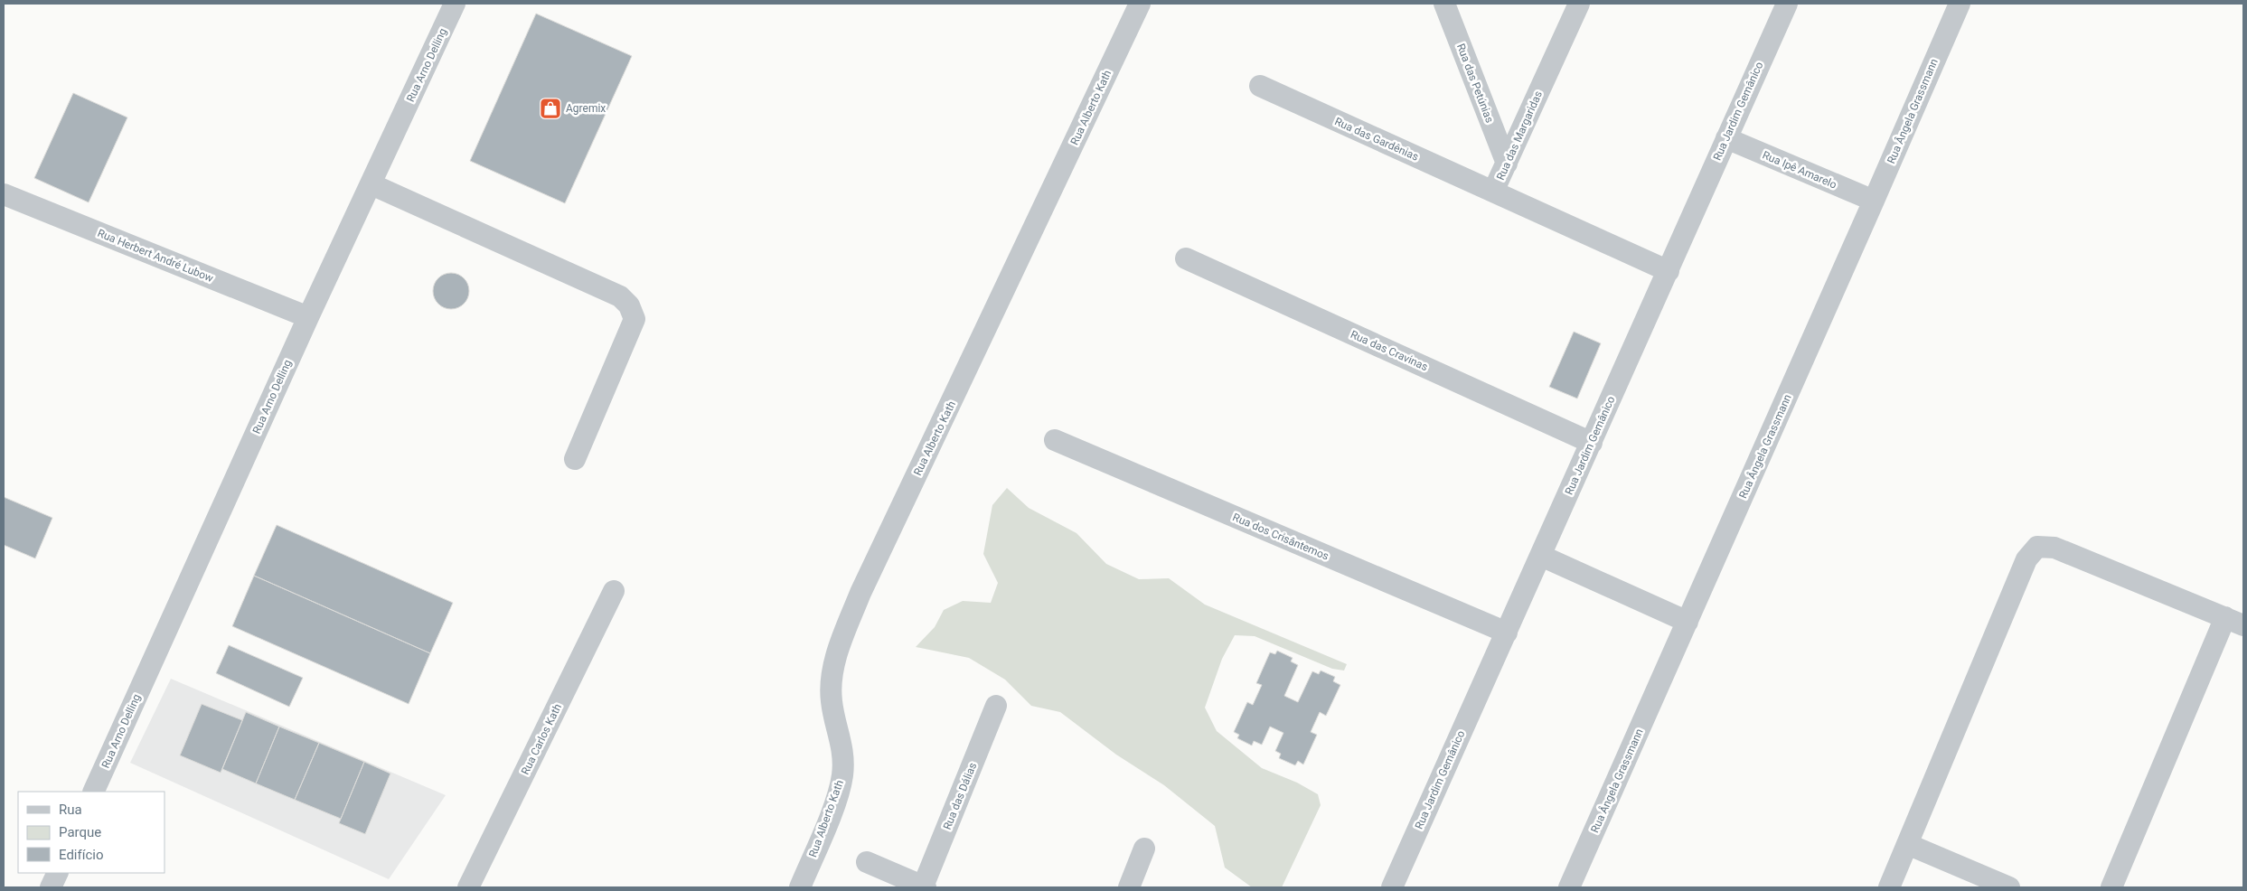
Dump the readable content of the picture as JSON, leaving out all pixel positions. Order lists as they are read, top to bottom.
{
  "streets": {
    "street": [
      "Rua Arno Delling",
      "Rua das Petúnias",
      "Rua Alberto Kath",
      "Rua Jardim Gemânico",
      "Rua Ângela Grassmann",
      "Rua das Margaridas",
      "Rua das Gardênias",
      "Rua Ipê Amarelo",
      "Rua Herbert André Lubow",
      "Rua das Cravinas",
      "Rua dos Crisântemos",
      "Rua Carlos Kath",
      "Rua das Dálias"
    ]
  },
  "crossings": [
    ["Rua Arno Delling", "Rua Herbert André Lubow"],
    ["Rua das Petúnias", "Rua das Margaridas"],
    ["Rua Jardim Gemânico", "Rua das Margaridas"],
    ["Rua Jardim Gemânico", "Rua Ipê Amarelo"],
    ["Rua Jardim Gemânico", "Rua das Cravinas"],
    ["Rua Jardim Gemânico", "Rua dos Crisântemos"],
    ["Rua Ângela Grassmann", "Rua Ipê Amarelo"],
    ["Rua das Margaridas", "Rua das Gardênias"]
  ],
  "places": {
    "shop": ["Agremix"]
  },
  "legend": ["Rua", "Parque", "Edifício"]
}
